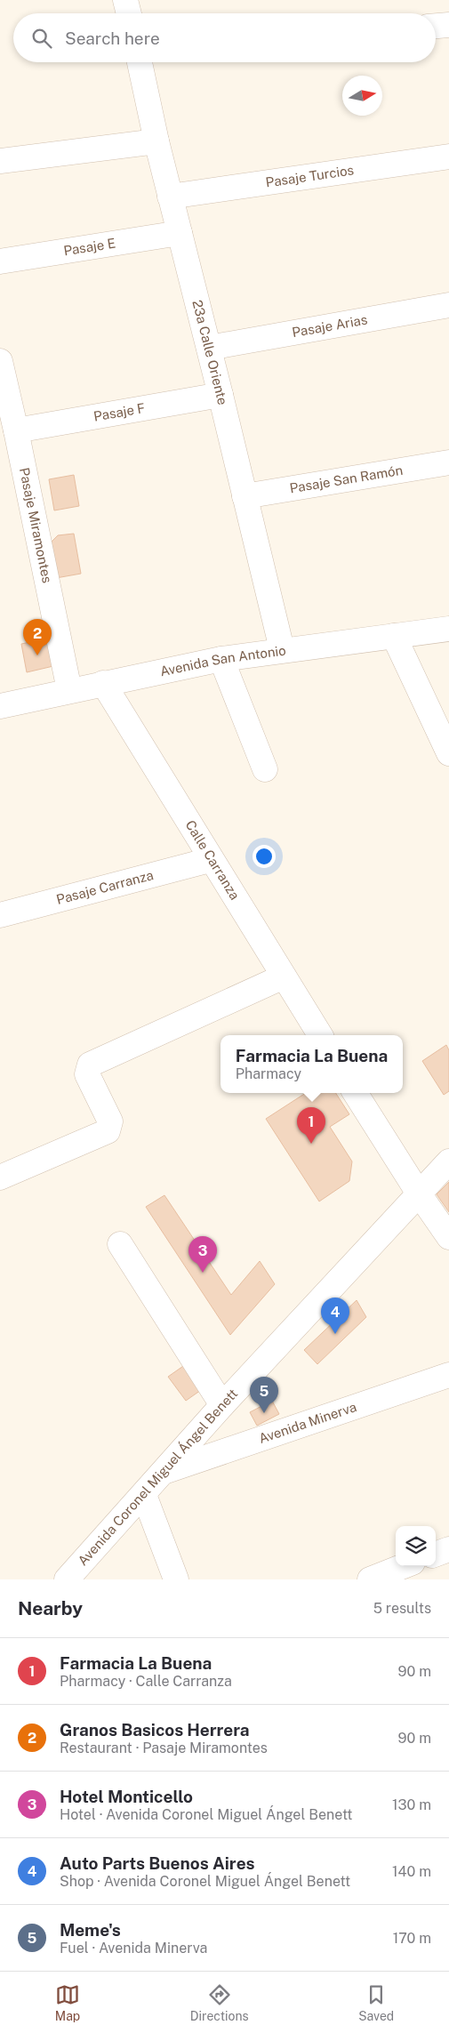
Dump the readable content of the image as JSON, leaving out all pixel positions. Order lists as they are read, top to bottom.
{
  "streets": {
    "street": [
      "Pasaje Turcios",
      "Pasaje E",
      "Pasaje Arias",
      "23a Calle Oriente",
      "Pasaje F",
      "Pasaje San Ramón",
      "Pasaje Miramontes",
      "Avenida San Antonio",
      "Calle Carranza",
      "Pasaje Carranza",
      "Avenida Minerva",
      "Avenida Coronel Miguel Ángel Benett"
    ]
  },
  "crossings": [
    ["Pasaje Turcios", "23a Calle Oriente"],
    ["Pasaje E", "23a Calle Oriente"],
    ["Pasaje Arias", "23a Calle Oriente"],
    ["23a Calle Oriente", "Pasaje F"],
    ["23a Calle Oriente", "Pasaje San Ramón"],
    ["23a Calle Oriente", "Avenida San Antonio"],
    ["Pasaje F", "Pasaje Miramontes"],
    ["Pasaje Miramontes", "Avenida San Antonio"],
    ["Avenida San Antonio", "Calle Carranza"],
    ["Calle Carranza", "Pasaje Carranza"],
    ["Avenida Minerva", "Avenida Coronel Miguel Ángel Benett"]
  ],
  "north": "right",
  "page": {
    "search": "Search here",
    "pins": [
      "2",
      "1",
      "3",
      "4",
      "5"
    ],
    "popup": ["Farmacia La Buena", "Pharmacy"],
    "heading": ["Nearby", "5 results"],
    "list": [
      {
        "mark": "1",
        "name": "Farmacia La Buena",
        "note": "Pharmacy · Calle Carranza",
        "value": "90 m"
      },
      {
        "mark": "2",
        "name": "Granos Basicos Herrera",
        "note": "Restaurant · Pasaje Miramontes",
        "value": "90 m"
      },
      {
        "mark": "3",
        "name": "Hotel Monticello",
        "note": "Hotel · Avenida Coronel Miguel Ángel Benett",
        "value": "130 m"
      },
      {
        "mark": "4",
        "name": "Auto Parts Buenos Aires",
        "note": "Shop · Avenida Coronel Miguel Ángel Benett",
        "value": "140 m"
      },
      {
        "mark": "5",
        "name": "Meme's",
        "note": "Fuel · Avenida Minerva",
        "value": "170 m"
      }
    ],
    "nav": ["Map", "Directions", "Saved"]
  }
}
